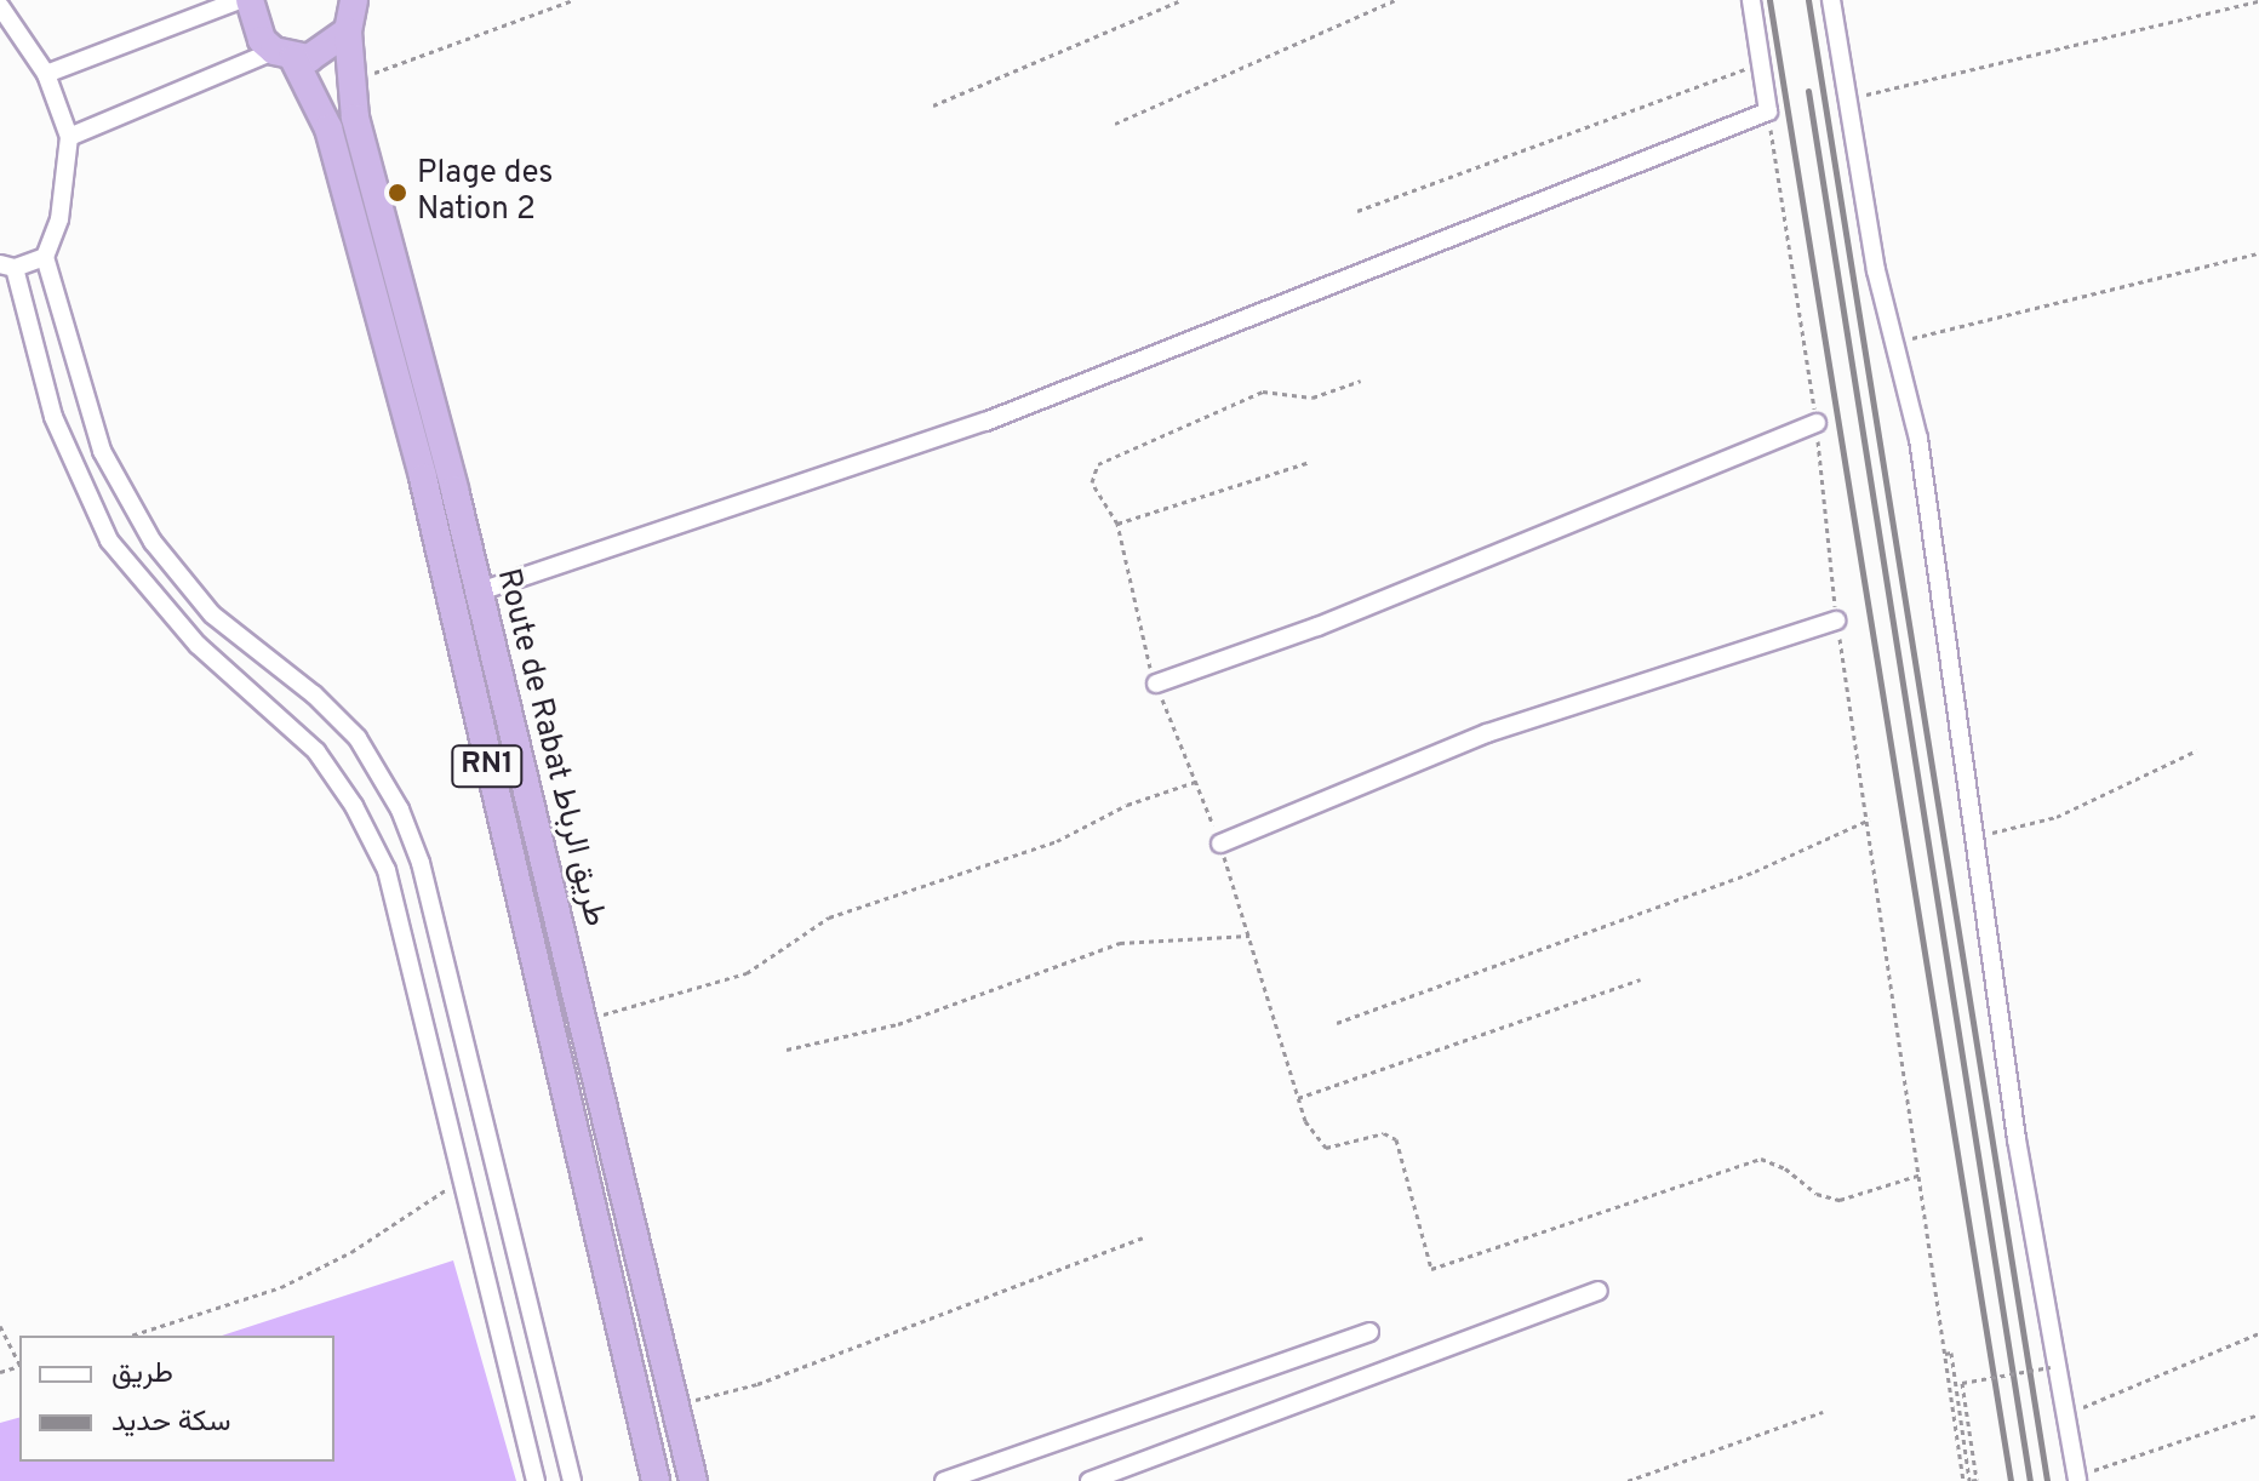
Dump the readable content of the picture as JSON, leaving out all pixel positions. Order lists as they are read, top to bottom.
{
  "streets": {
    "highway": ["Route de Rabat طريق الرباط", "RN1"]
  },
  "crossings": [
    ["Route de Rabat طريق الرباط", "RN1"]
  ],
  "places": ["Plage des Nation 2"],
  "legend": ["طريق", "سكة حديد"]
}
